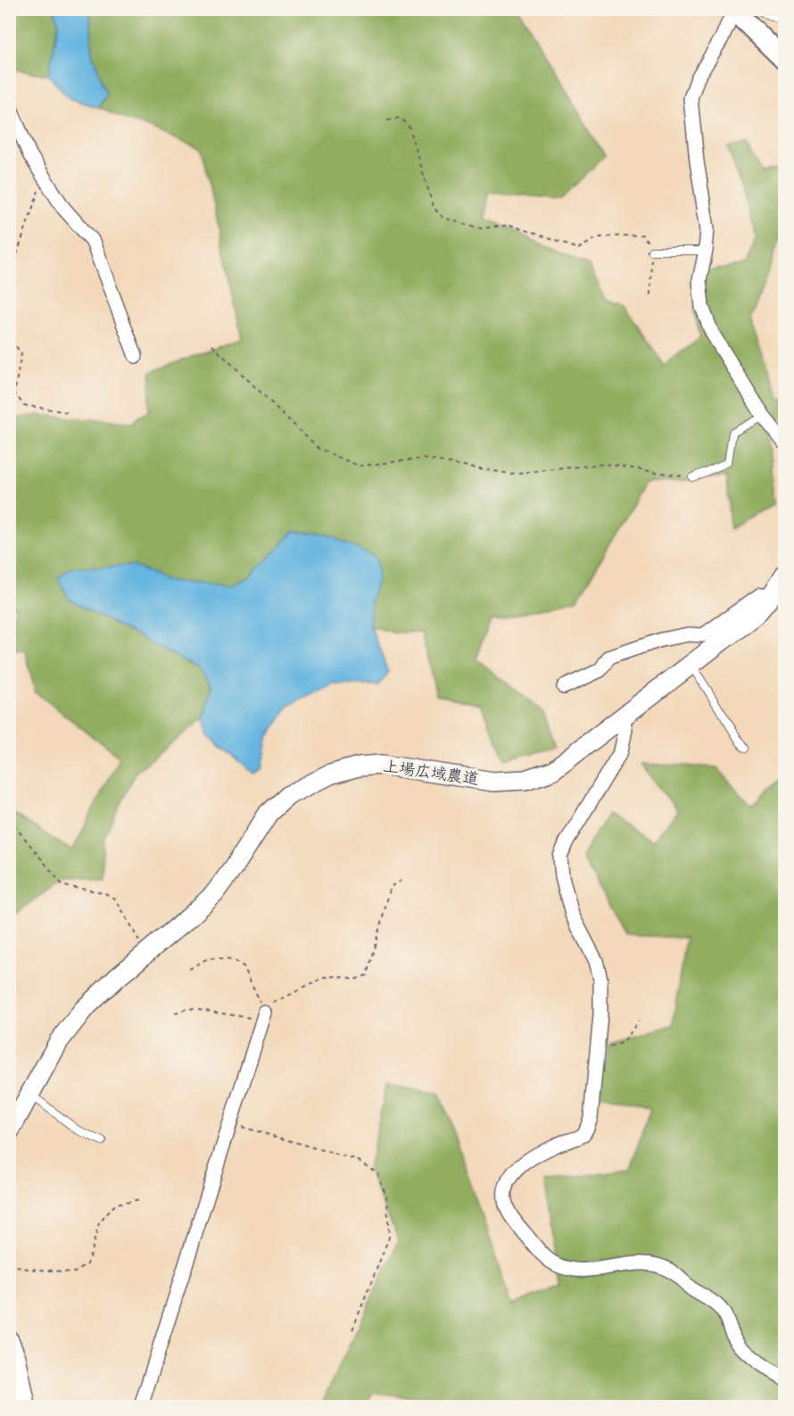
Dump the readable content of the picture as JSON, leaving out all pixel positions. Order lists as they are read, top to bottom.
{
  "streets": {
    "street": ["上場広域農道"]
  }
}
